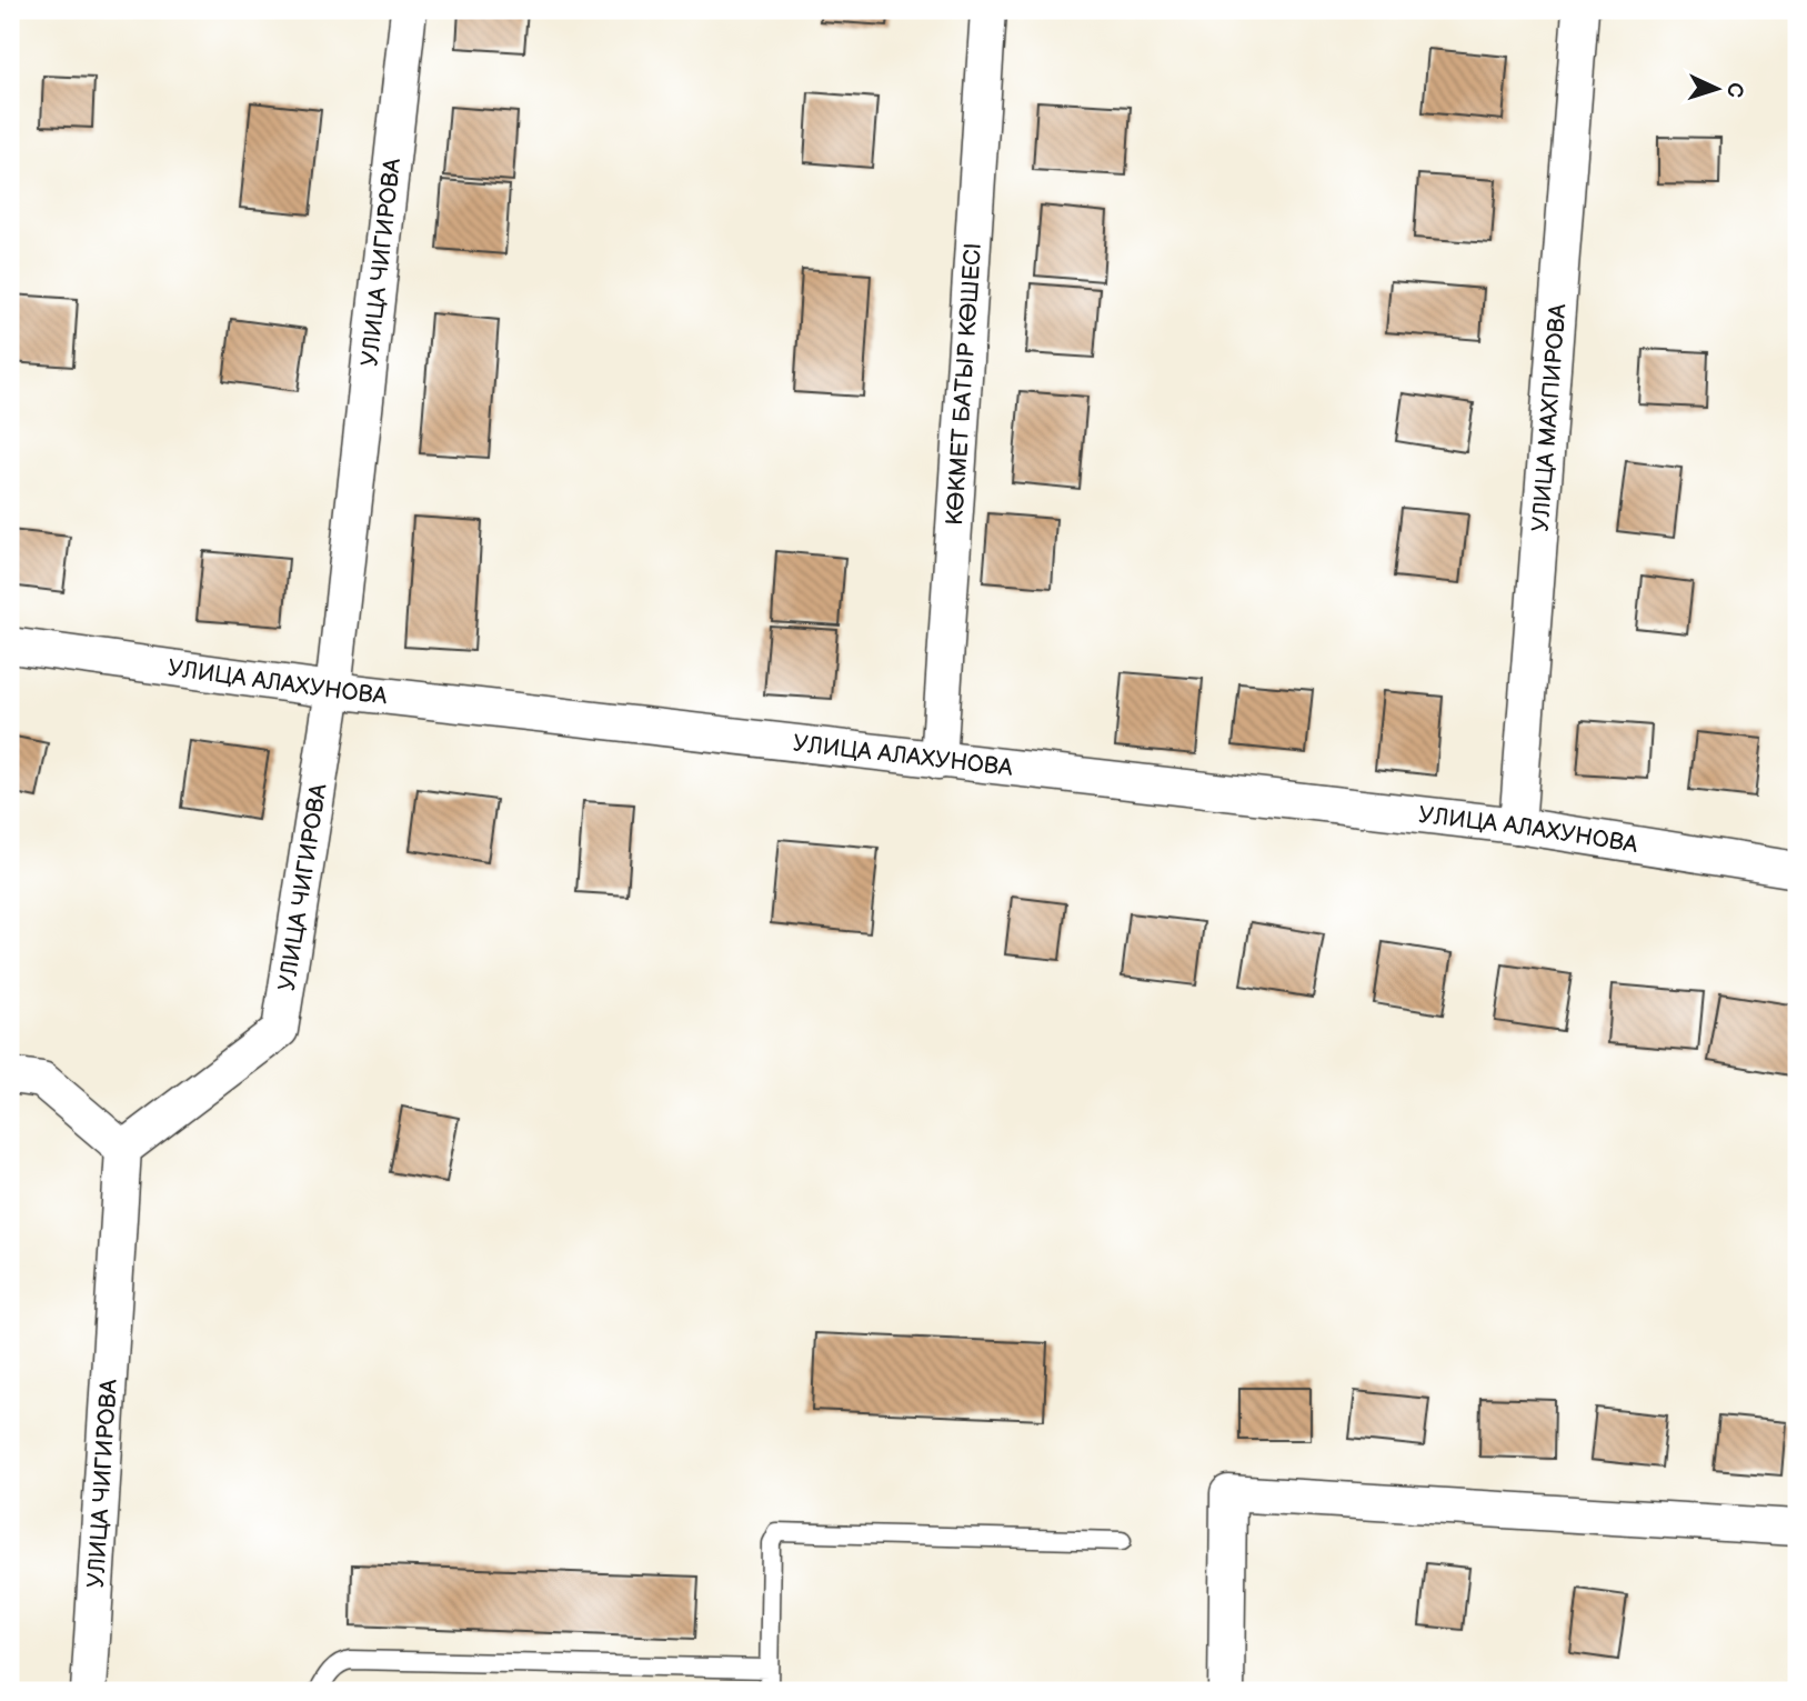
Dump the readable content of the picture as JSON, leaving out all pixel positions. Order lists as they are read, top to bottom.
{
  "streets": {
    "street": [
      "УЛИЦА ЧИГИРОВА",
      "КӨКМЕТ БАТЫР КӨШЕСІ",
      "УЛИЦА МАХПИРОВА",
      "УЛИЦА АЛАХУНОВА"
    ]
  },
  "crossings": [
    ["УЛИЦА ЧИГИРОВА", "УЛИЦА АЛАХУНОВА"],
    ["КӨКМЕТ БАТЫР КӨШЕСІ", "УЛИЦА АЛАХУНОВА"],
    ["УЛИЦА МАХПИРОВА", "УЛИЦА АЛАХУНОВА"]
  ],
  "north": "right"
}
